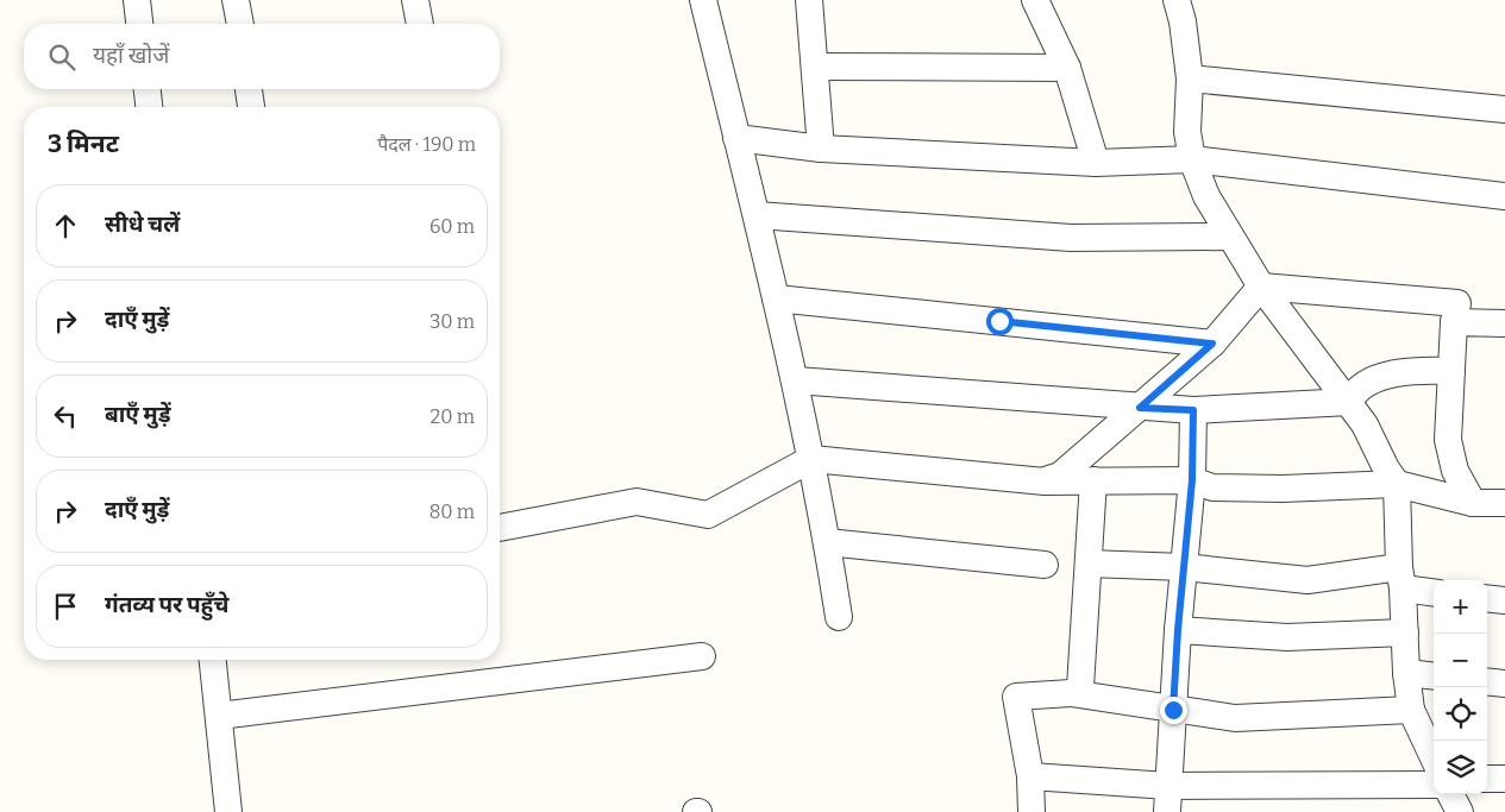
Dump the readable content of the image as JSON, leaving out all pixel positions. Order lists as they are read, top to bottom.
{
  "page": {
    "search": "यहाँ खोजें",
    "heading": ["3 मिनट", "पैदल · 190 m"],
    "list": [
      ["सीधे चलें", "60 m"],
      ["दाएँ मुड़ें", "30 m"],
      ["बाएँ मुड़ें", "20 m"],
      ["दाएँ मुड़ें", "80 m"],
      "गंतव्य पर पहुँचे"
    ],
    "map_buttons": ["+", "−"]
  }
}
